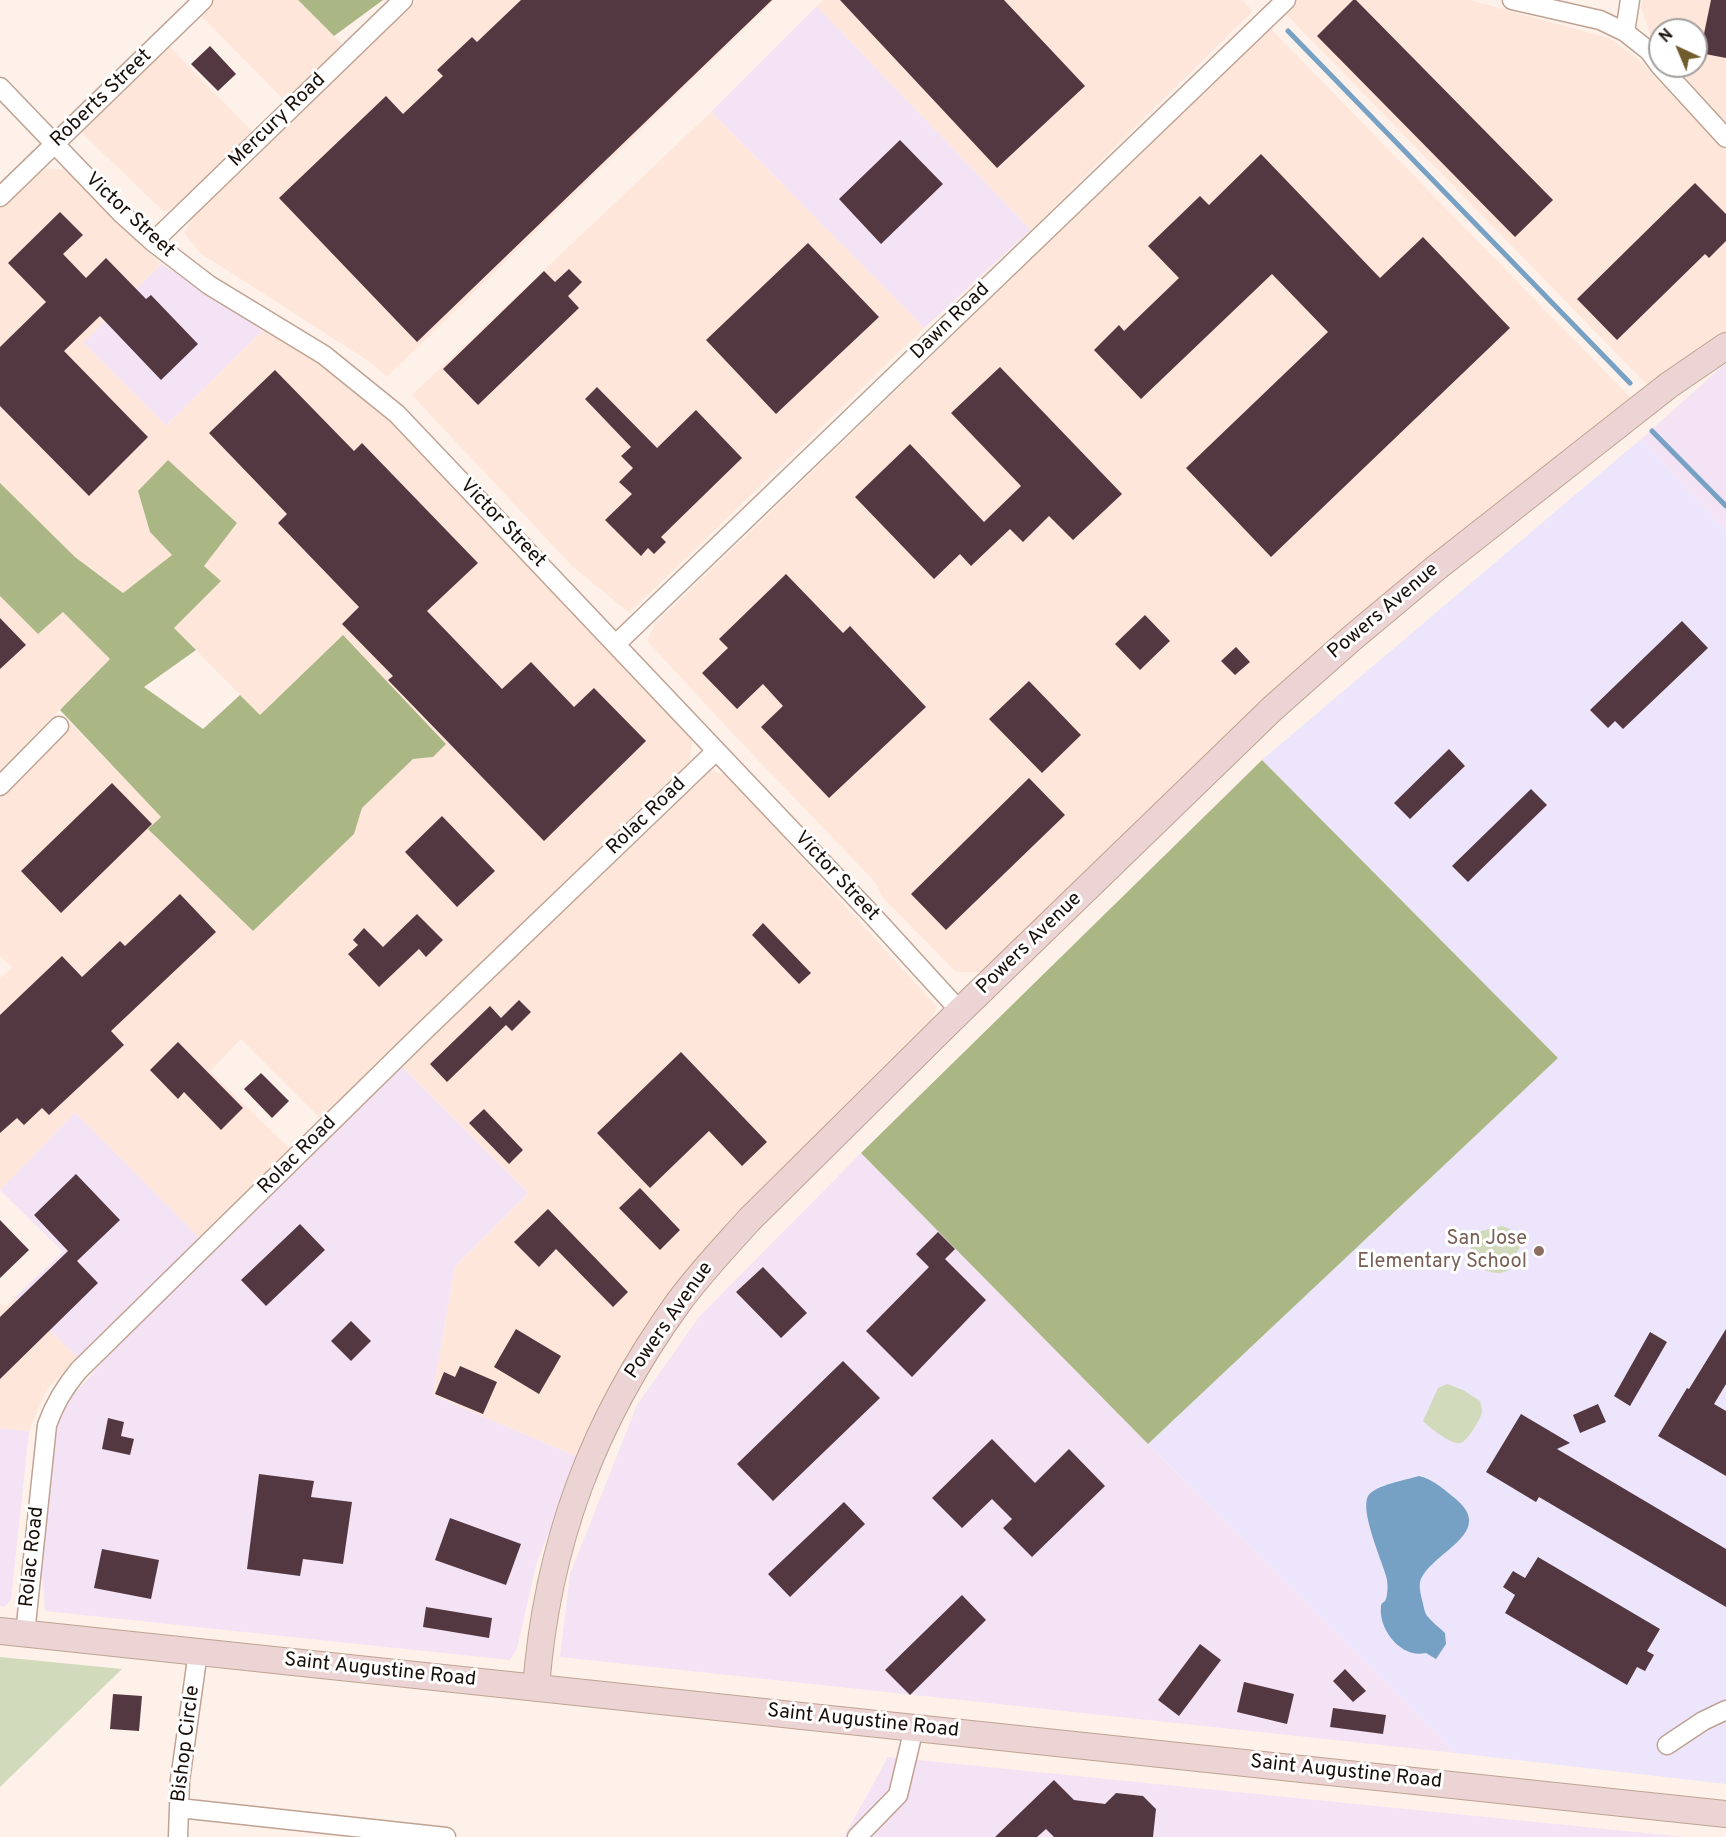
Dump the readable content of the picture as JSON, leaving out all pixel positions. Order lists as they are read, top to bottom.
{
  "streets": {
    "street": [
      "Roberts Street",
      "Mercury Road",
      "Victor Street",
      "Dawn Road",
      "Powers Avenue",
      "Rolac Road",
      "Saint Augustine Road",
      "Bishop Circle"
    ]
  },
  "crossings": [
    ["Roberts Street", "Victor Street"],
    ["Mercury Road", "Victor Street"],
    ["Victor Street", "Dawn Road"],
    ["Victor Street", "Powers Avenue"],
    ["Victor Street", "Rolac Road"],
    ["Powers Avenue", "Saint Augustine Road"],
    ["Rolac Road", "Saint Augustine Road"],
    ["Saint Augustine Road", "Bishop Circle"]
  ],
  "places": ["San Jose Elementary School"],
  "north": "top left"
}
